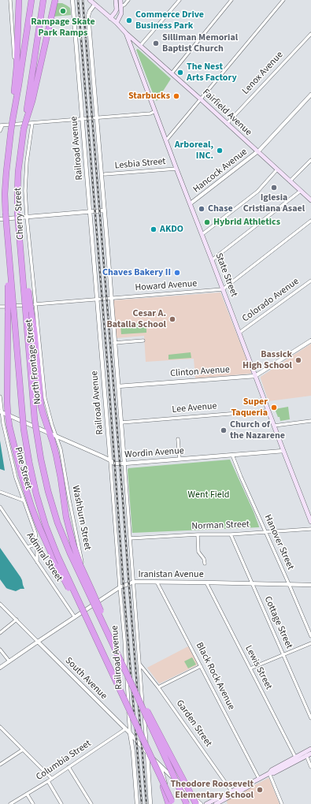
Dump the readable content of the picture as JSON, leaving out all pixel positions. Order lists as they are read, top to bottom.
{
  "streets": {
    "main road": ["Fairfield Avenue", "State Street"],
    "street": [
      "Lenox Avenue",
      "Railroad Avenue",
      "Lesbia Street",
      "Hancock Avenue",
      "Cherry Street",
      "Howard Avenue",
      "Colorado Avenue",
      "North Frontage Street",
      "Clinton Avenue",
      "Lee Avenue",
      "Wordin Avenue",
      "Pine Street",
      "Washburn Street",
      "Norman Street",
      "Hanover Street",
      "Admiral Street",
      "Iranistan Avenue",
      "Cottage Street",
      "Lewis Street",
      "Black Rock Avenue",
      "South Avenue",
      "Garden Street",
      "Columbia Street"
    ]
  },
  "crossings": [
    ["Lenox Avenue", "Fairfield Avenue"],
    ["Fairfield Avenue", "Hancock Avenue"],
    ["Fairfield Avenue", "State Street"],
    ["Railroad Avenue", "Howard Avenue"],
    ["Railroad Avenue", "Wordin Avenue"],
    ["Railroad Avenue", "Iranistan Avenue"],
    ["Railroad Avenue", "South Avenue"],
    ["Lesbia Street", "State Street"],
    ["Hancock Avenue", "State Street"],
    ["Cherry Street", "Howard Avenue"],
    ["Cherry Street", "North Frontage Street"],
    ["State Street", "Howard Avenue"],
    ["State Street", "Colorado Avenue"],
    ["State Street", "Clinton Avenue"],
    ["State Street", "Lee Avenue"],
    ["State Street", "Wordin Avenue"],
    ["Howard Avenue", "North Frontage Street"],
    ["North Frontage Street", "Wordin Avenue"],
    ["North Frontage Street", "Washburn Street"],
    ["Wordin Avenue", "Pine Street"],
    ["Wordin Avenue", "Washburn Street"],
    ["Wordin Avenue", "Hanover Street"],
    ["Pine Street", "Admiral Street"],
    ["Washburn Street", "Iranistan Avenue"],
    ["Norman Street", "Hanover Street"],
    ["Norman Street", "Cottage Street"],
    ["Hanover Street", "Iranistan Avenue"],
    ["Admiral Street", "Iranistan Avenue"],
    ["Iranistan Avenue", "Cottage Street"],
    ["Iranistan Avenue", "Lewis Street"],
    ["Iranistan Avenue", "Black Rock Avenue"],
    ["Iranistan Avenue", "South Avenue"],
    ["South Avenue", "Columbia Street"]
  ],
  "parks": ["Went Field"],
  "places": [
    "Rampage Skate Park Ramps",
    "Commerce Drive Business Park",
    "Silliman Memorial Baptist Church",
    "The Nest Arts Factory",
    "Starbucks",
    "Arboreal, INC.",
    "Iglesia Cristiana Asael",
    "Chase",
    "Hybrid Athletics",
    "AKDO",
    "Chaves Bakery II",
    "Cesar A. Batalla School",
    "Bassick High School",
    "Super Taqueria",
    "Church of the Nazarene",
    "Theodore Roosevelt Elementary School"
  ]
}
